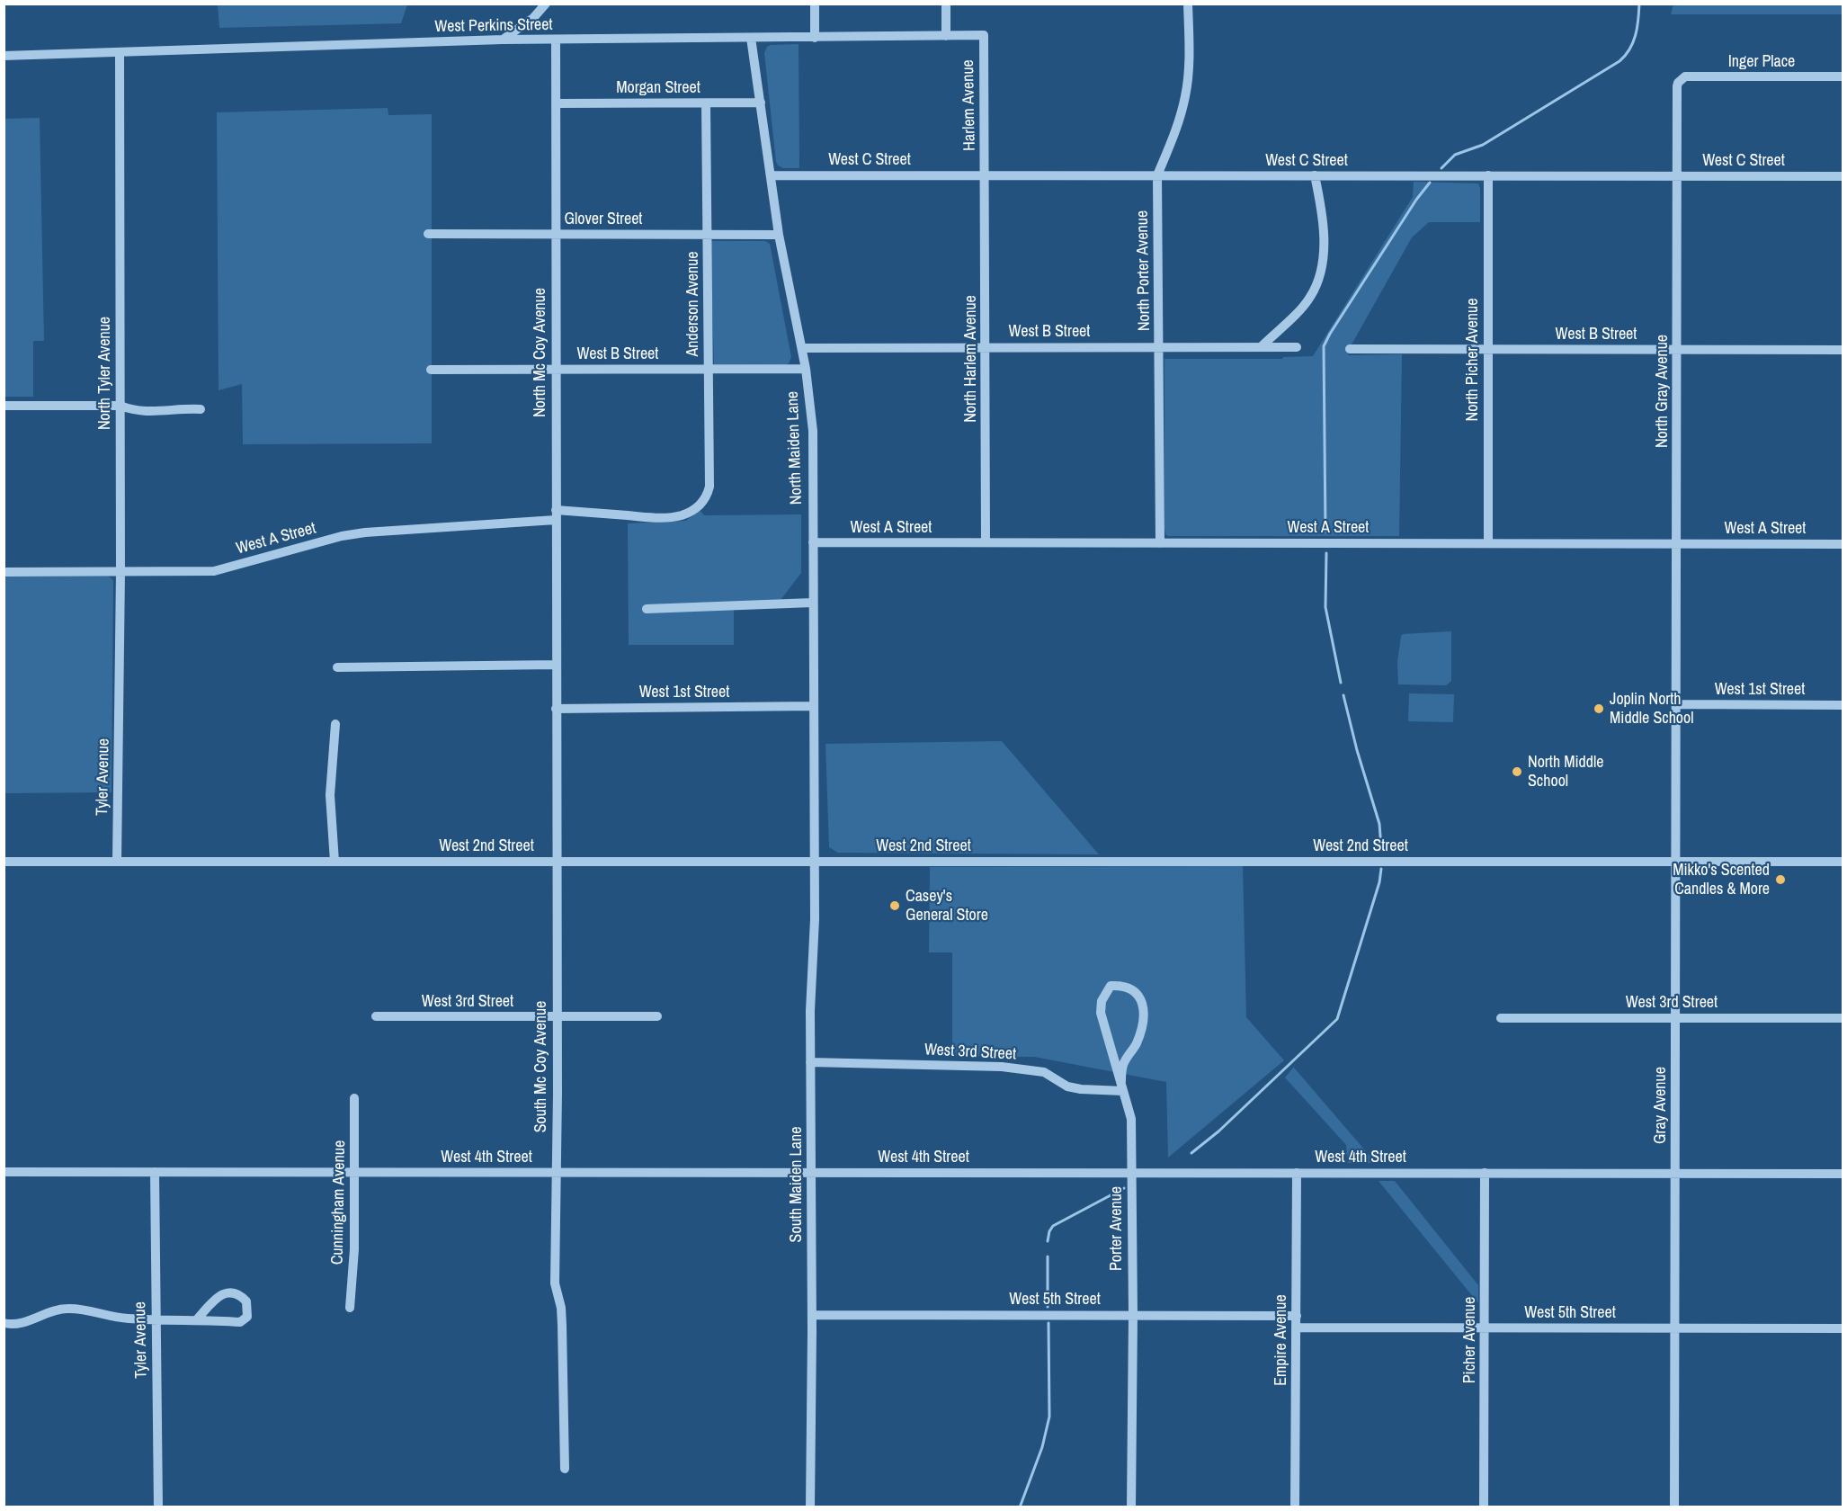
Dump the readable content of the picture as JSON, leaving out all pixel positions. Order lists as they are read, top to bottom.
{
  "streets": {
    "street": [
      "West Perkins Street",
      "Inger Place",
      "Morgan Street",
      "Harlem Avenue",
      "West C Street",
      "Glover Street",
      "North Porter Avenue",
      "Anderson Avenue",
      "West B Street",
      "North Mc Coy Avenue",
      "North Harlem Avenue",
      "North Picher Avenue",
      "North Tyler Avenue",
      "North Gray Avenue",
      "North Maiden Lane",
      "West A Street",
      "West 1st Street",
      "Tyler Avenue",
      "West 2nd Street",
      "West 3rd Street",
      "South Mc Coy Avenue",
      "Gray Avenue",
      "West 4th Street",
      "South Maiden Lane",
      "Cunningham Avenue",
      "Porter Avenue",
      "West 5th Street",
      "Empire Avenue",
      "Picher Avenue"
    ]
  },
  "crossings": [
    ["West Perkins Street", "Harlem Avenue"],
    ["West Perkins Street", "North Mc Coy Avenue"],
    ["West Perkins Street", "North Tyler Avenue"],
    ["West Perkins Street", "North Maiden Lane"],
    ["Inger Place", "North Gray Avenue"],
    ["Morgan Street", "Anderson Avenue"],
    ["Morgan Street", "North Mc Coy Avenue"],
    ["Morgan Street", "North Maiden Lane"],
    ["Harlem Avenue", "West C Street"],
    ["Harlem Avenue", "North Harlem Avenue"],
    ["West C Street", "North Porter Avenue"],
    ["West C Street", "North Harlem Avenue"],
    ["West C Street", "North Picher Avenue"],
    ["West C Street", "North Gray Avenue"],
    ["West C Street", "North Maiden Lane"],
    ["Glover Street", "Anderson Avenue"],
    ["Glover Street", "North Mc Coy Avenue"],
    ["Glover Street", "North Maiden Lane"],
    ["North Porter Avenue", "West B Street"],
    ["North Porter Avenue", "West A Street"],
    ["Anderson Avenue", "West B Street"],
    ["Anderson Avenue", "West A Street"],
    ["West B Street", "North Mc Coy Avenue"],
    ["West B Street", "North Harlem Avenue"],
    ["West B Street", "North Picher Avenue"],
    ["West B Street", "North Gray Avenue"],
    ["West B Street", "North Maiden Lane"],
    ["North Mc Coy Avenue", "West A Street"],
    ["North Mc Coy Avenue", "South Mc Coy Avenue"],
    ["North Harlem Avenue", "West A Street"],
    ["North Picher Avenue", "West A Street"],
    ["North Tyler Avenue", "West A Street"],
    ["North Tyler Avenue", "Tyler Avenue"],
    ["North Gray Avenue", "West A Street"],
    ["North Gray Avenue", "West 1st Street"],
    ["North Gray Avenue", "Gray Avenue"],
    ["North Maiden Lane", "West A Street"],
    ["North Maiden Lane", "West 1st Street"],
    ["North Maiden Lane", "West 2nd Street"],
    ["North Maiden Lane", "South Maiden Lane"],
    ["West 1st Street", "South Mc Coy Avenue"],
    ["West 1st Street", "Gray Avenue"],
    ["Tyler Avenue", "West 2nd Street"],
    ["Tyler Avenue", "West 4th Street"],
    ["West 2nd Street", "South Mc Coy Avenue"],
    ["West 2nd Street", "Gray Avenue"],
    ["West 2nd Street", "South Maiden Lane"],
    ["West 3rd Street", "South Mc Coy Avenue"],
    ["West 3rd Street", "Gray Avenue"],
    ["West 3rd Street", "South Maiden Lane"],
    ["West 3rd Street", "Porter Avenue"],
    ["South Mc Coy Avenue", "West 4th Street"],
    ["Gray Avenue", "West 4th Street"],
    ["Gray Avenue", "West 5th Street"],
    ["West 4th Street", "South Maiden Lane"],
    ["West 4th Street", "Cunningham Avenue"],
    ["West 4th Street", "Porter Avenue"],
    ["West 4th Street", "Empire Avenue"],
    ["West 4th Street", "Picher Avenue"],
    ["South Maiden Lane", "West 5th Street"],
    ["Porter Avenue", "West 5th Street"],
    ["West 5th Street", "Empire Avenue"],
    ["West 5th Street", "Picher Avenue"]
  ],
  "places": [
    "Joplin North Middle School",
    "North Middle School",
    "Mikko's Scented Candles & More",
    "Casey's General Store"
  ]
}
